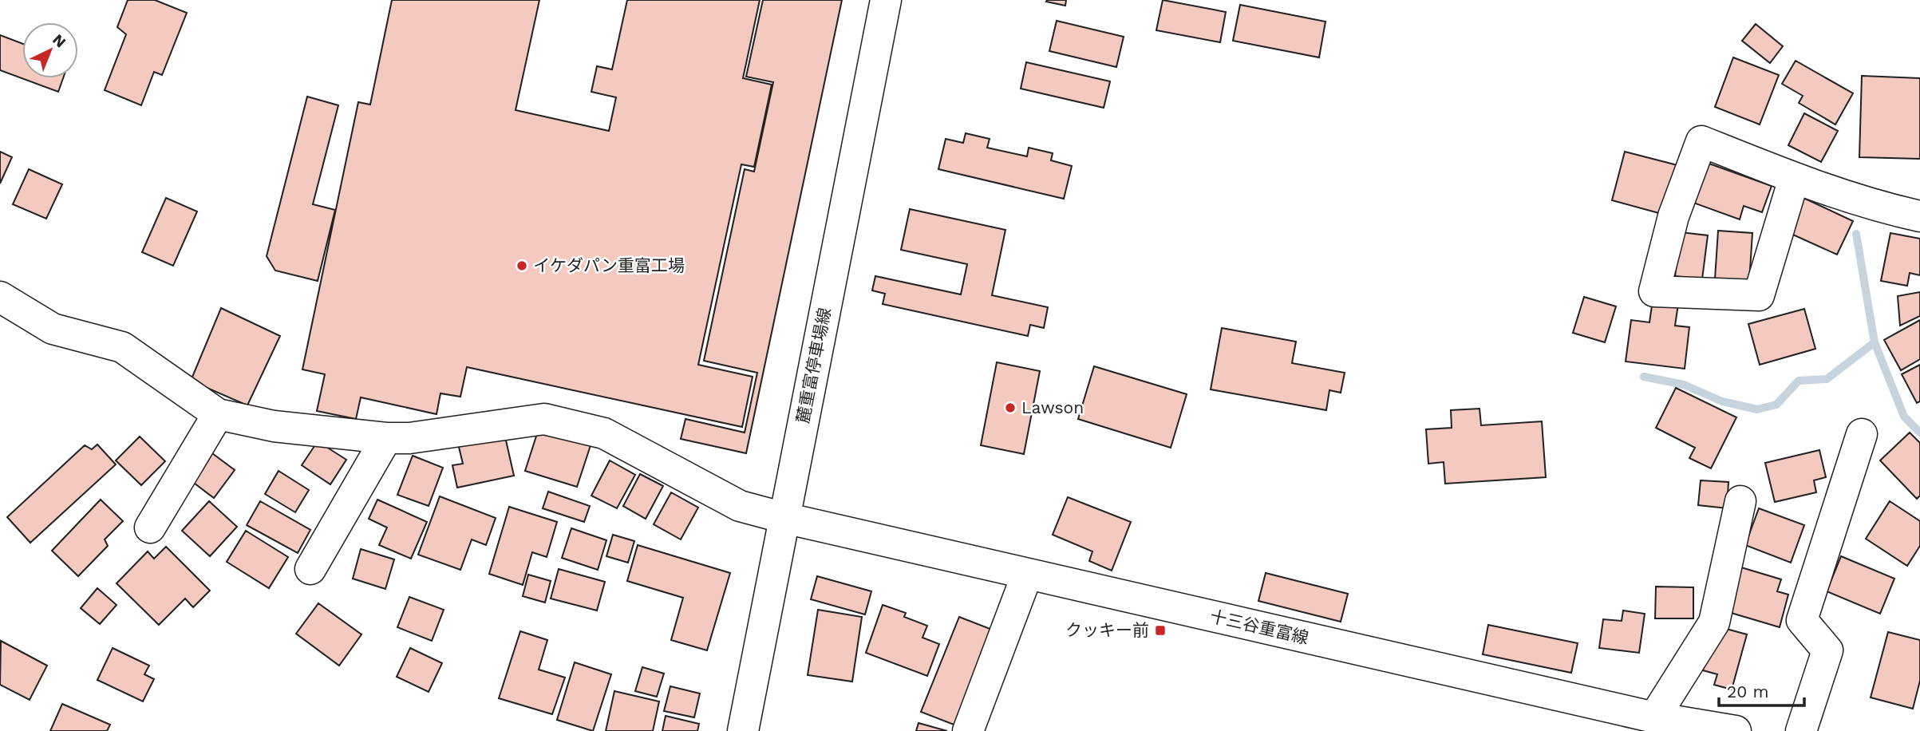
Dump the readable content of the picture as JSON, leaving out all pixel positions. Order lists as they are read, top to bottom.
{
  "streets": {
    "street": ["麓重富停車場線", "十三谷重富線"]
  },
  "crossings": [
    ["麓重富停車場線", "十三谷重富線"]
  ],
  "places": {
    "other": ["イケダパン重富工場", "Lawson"],
    "transit": ["クッキー前"]
  },
  "scale_bar": "20 m",
  "north": "top right"
}
